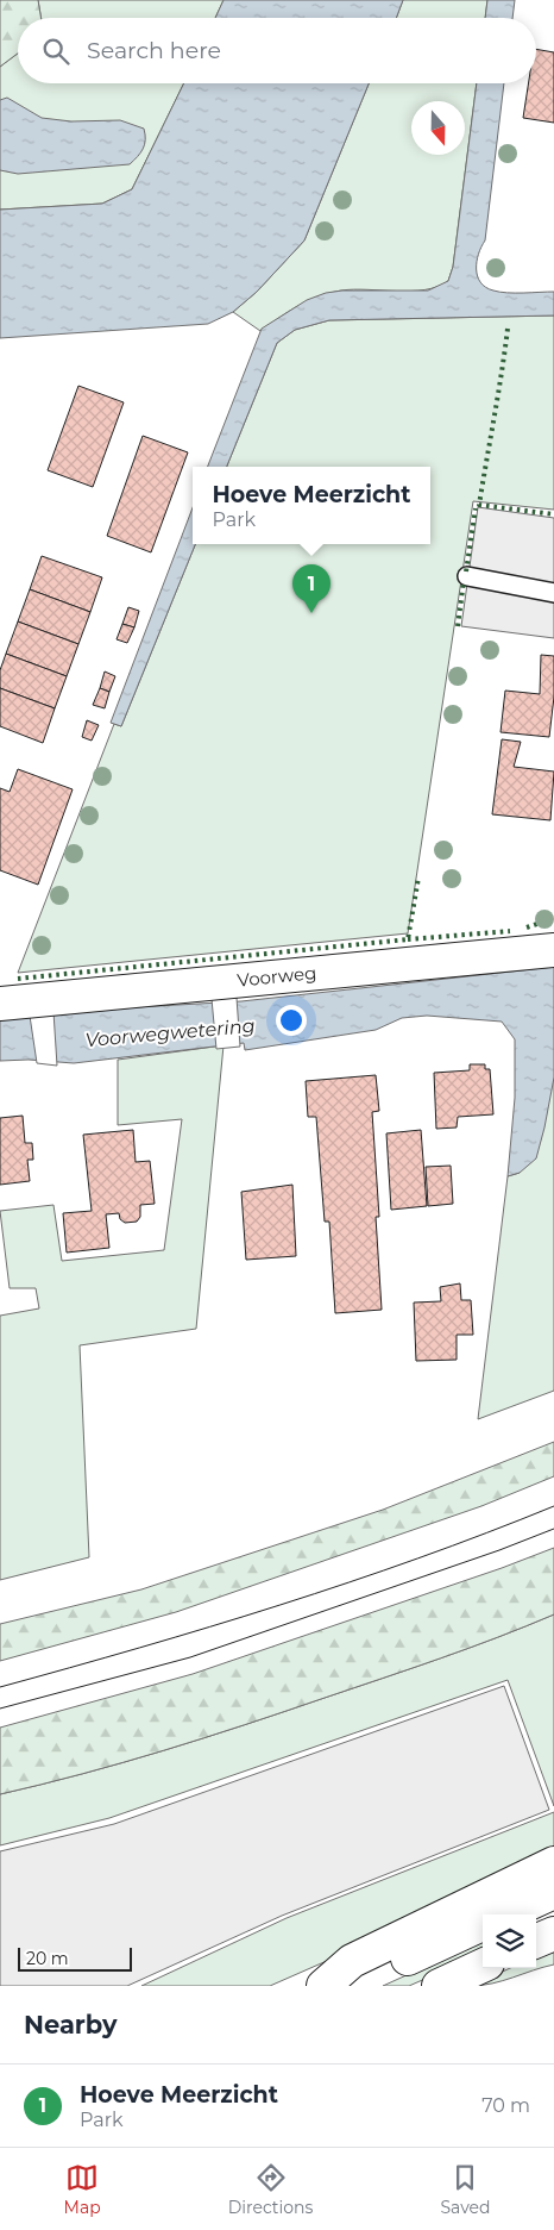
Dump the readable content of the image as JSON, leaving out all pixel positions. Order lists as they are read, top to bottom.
{
  "streets": {
    "main road": ["Voorweg"]
  },
  "water": ["Voorwegwetering"],
  "scale_bar": "20 m",
  "north": "bottom",
  "page": {
    "search": "Search here",
    "popup": ["Hoeve Meerzicht", "Park"],
    "pins": "1",
    "scale": "20 m",
    "heading": "Nearby",
    "list": [
      {
        "mark": "1",
        "name": "Hoeve Meerzicht",
        "note": "Park",
        "value": "70 m"
      }
    ],
    "nav": ["Map", "Directions", "Saved"]
  }
}
